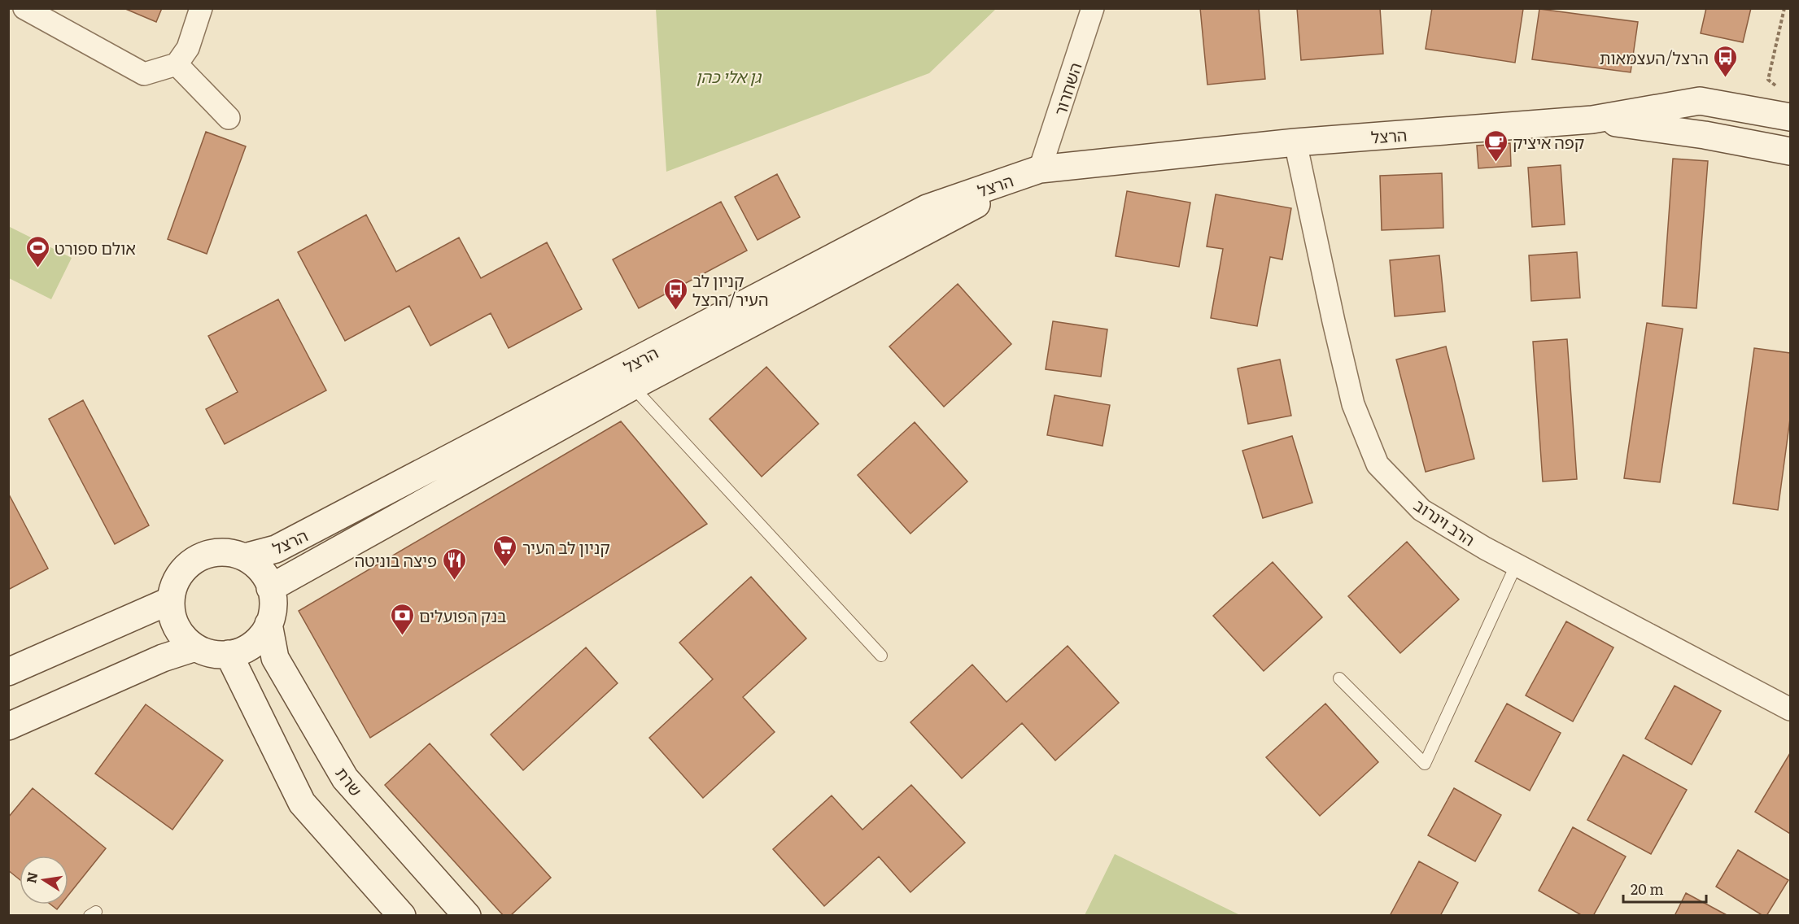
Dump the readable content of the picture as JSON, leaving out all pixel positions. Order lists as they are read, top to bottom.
{
  "streets": {
    "street": [
      "השחרור",
      "הרצל",
      "הרב וינרוב",
      "שרת"
    ]
  },
  "crossings": [
    ["השחרור", "הרצל"],
    ["הרצל", "הרב וינרוב"],
    ["הרצל", "שרת"]
  ],
  "parks": ["גן אלי כהן"],
  "places": {
    "bus stop": ["הרצל/העצמאות", "קניון לב העיר/הרצל"],
    "cafe": ["קפה איציק"],
    "sports": ["אולם ספורט"],
    "supermarket": ["קניון לב העיר"],
    "restaurant": ["פיצה בוניטה"],
    "bank": ["בנק הפועלים"]
  },
  "scale_bar": "20 m",
  "north": "left"
}
